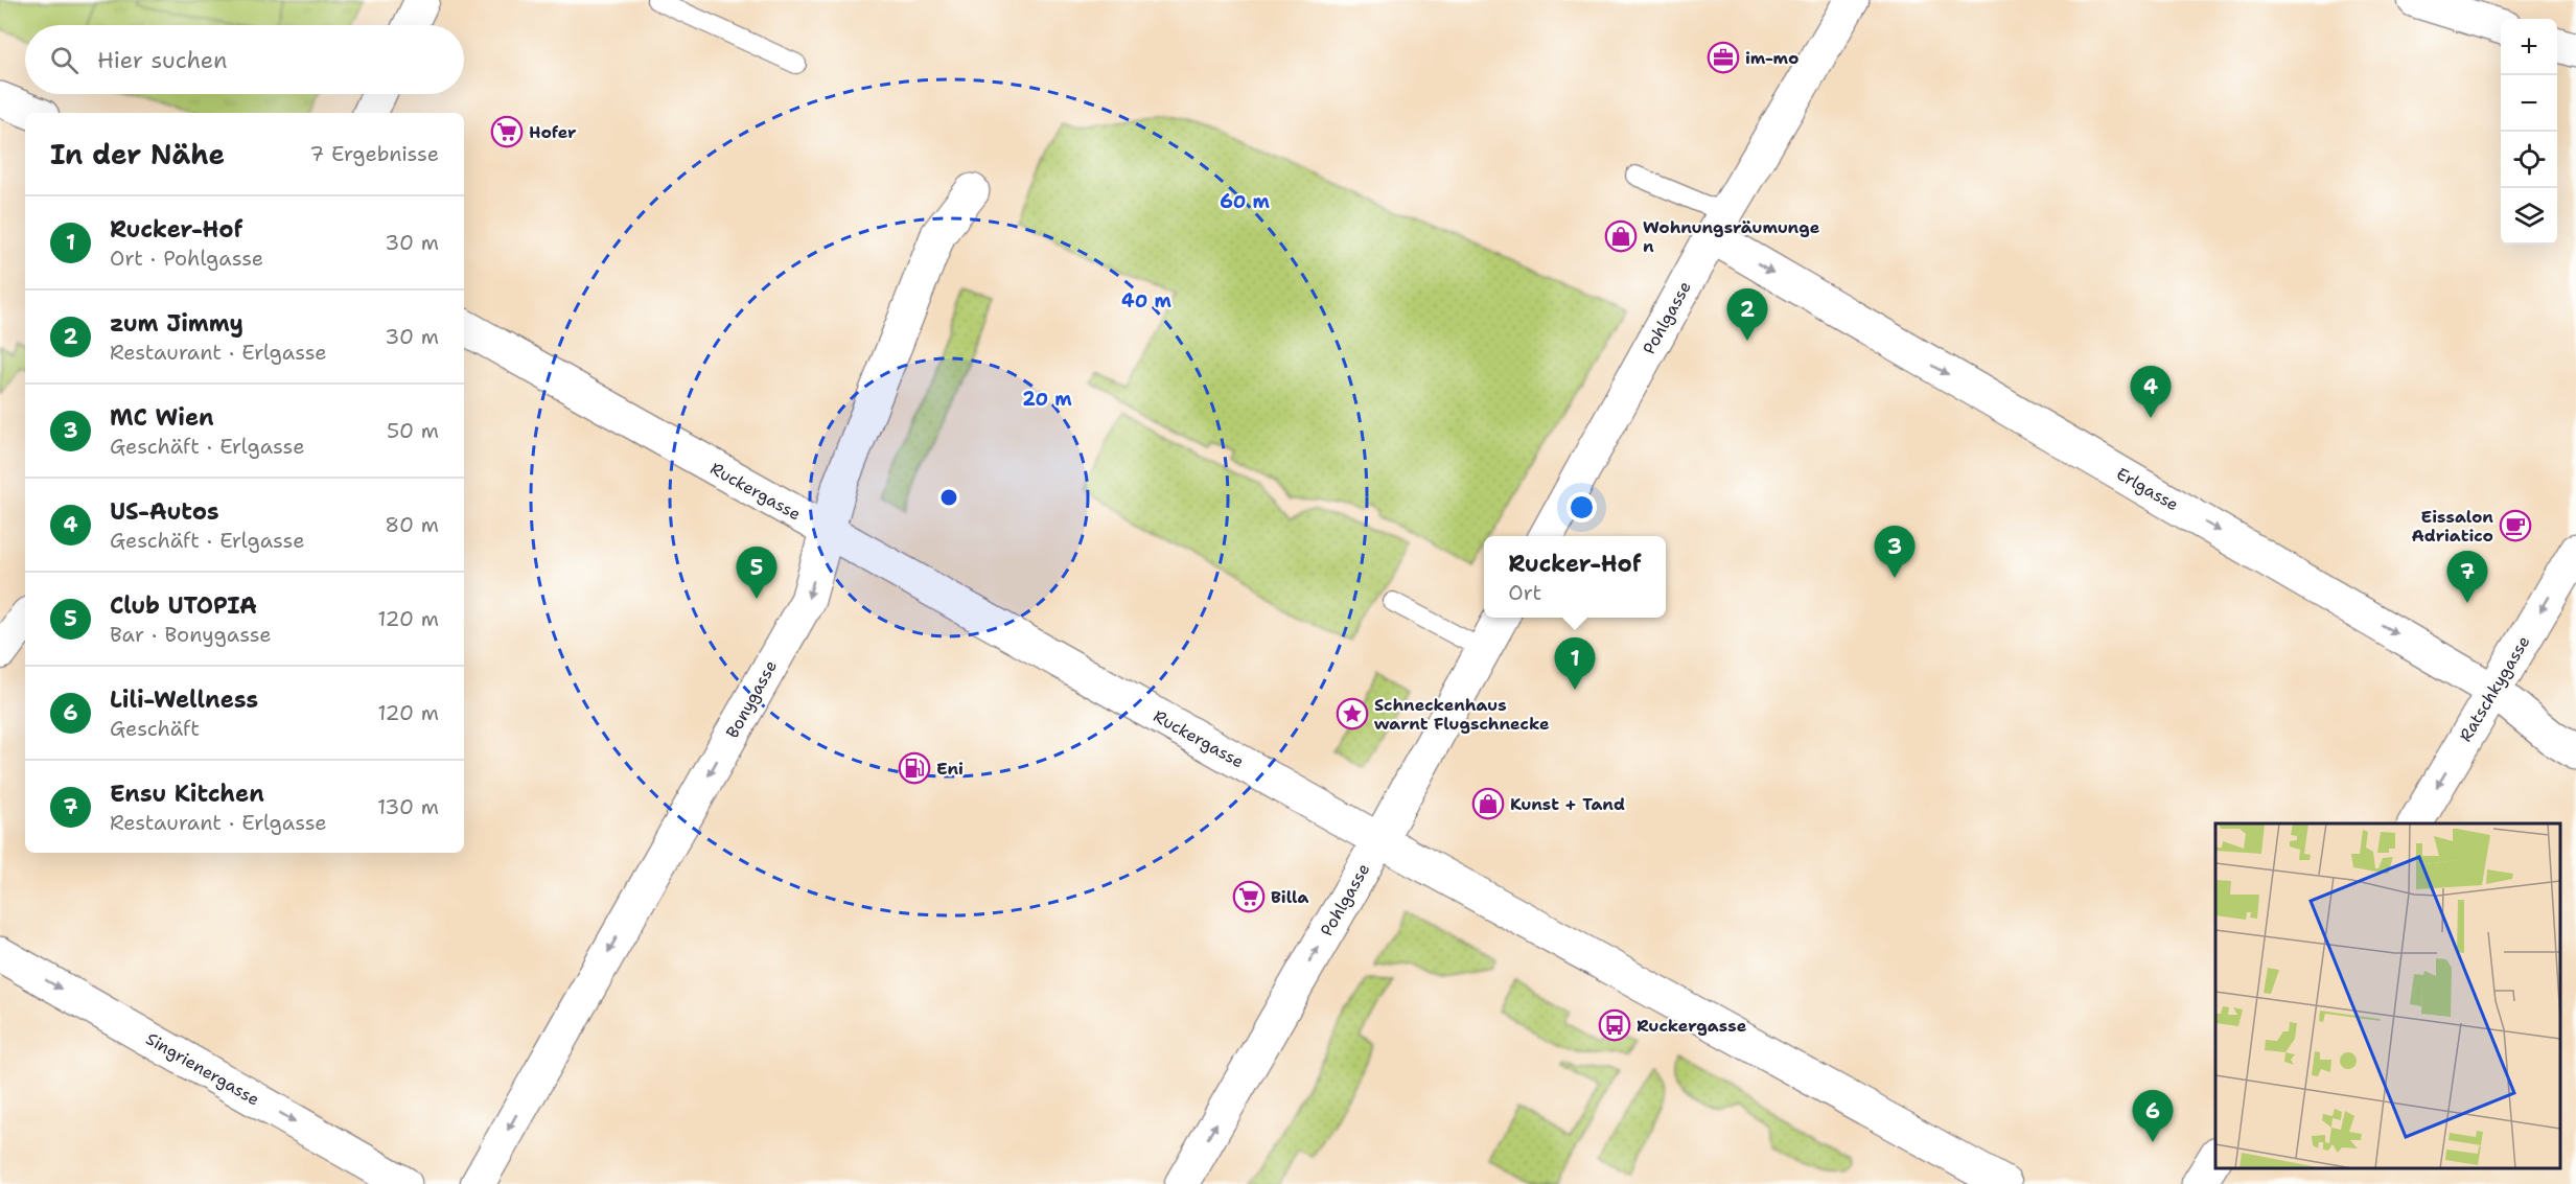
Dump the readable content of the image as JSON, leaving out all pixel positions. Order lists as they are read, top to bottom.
{
  "streets": {
    "street": [
      "Pohlgasse",
      "Erlgasse",
      "Ruckergasse",
      "Ratschkygasse",
      "Bonygasse",
      "Singrienergasse"
    ]
  },
  "crossings": [
    ["Pohlgasse", "Erlgasse"],
    ["Pohlgasse", "Ruckergasse"],
    ["Erlgasse", "Ratschkygasse"],
    ["Ruckergasse", "Bonygasse"]
  ],
  "one_way": [
    "Erlgasse",
    "Ratschkygasse",
    "Bonygasse",
    "Singrienergasse"
  ],
  "places": {
    "office": ["im-mo"],
    "supermarket": ["Hofer", "Billa"],
    "shop": ["Wohnungsräumunge n", "Kunst + Tand"],
    "cafe": ["Eissalon Adriatico"],
    "place": ["Schneckenhaus warnt Flugschnecke"],
    "fuel station": ["Eni"],
    "bus stop": ["Ruckergasse"]
  },
  "page": {
    "map_buttons": ["+", "−"],
    "search": "Hier suchen",
    "heading": ["In der Nähe", "7 Ergebnisse"],
    "list": [
      {
        "mark": "1",
        "name": "Rucker-Hof",
        "note": "Ort · Pohlgasse",
        "value": "30 m"
      },
      {
        "mark": "2",
        "name": "zum Jimmy",
        "note": "Restaurant · Erlgasse",
        "value": "30 m"
      },
      {
        "mark": "3",
        "name": "MC Wien",
        "note": "Geschäft · Erlgasse",
        "value": "50 m"
      },
      {
        "mark": "4",
        "name": "US-Autos",
        "note": "Geschäft · Erlgasse",
        "value": "80 m"
      },
      {
        "mark": "5",
        "name": "Club UTOPIA",
        "note": "Bar · Bonygasse",
        "value": "120 m"
      },
      {
        "mark": "6",
        "name": "Lili-Wellness",
        "note": "Geschäft",
        "value": "120 m"
      },
      {
        "mark": "7",
        "name": "Ensu Kitchen",
        "note": "Restaurant · Erlgasse",
        "value": "130 m"
      }
    ],
    "pins": [
      "2",
      "4",
      "3",
      "5",
      "7",
      "1",
      "6"
    ],
    "popup": ["Rucker-Hof", "Ort"]
  },
  "rings": ["60 m", "40 m", "20 m"]
}
